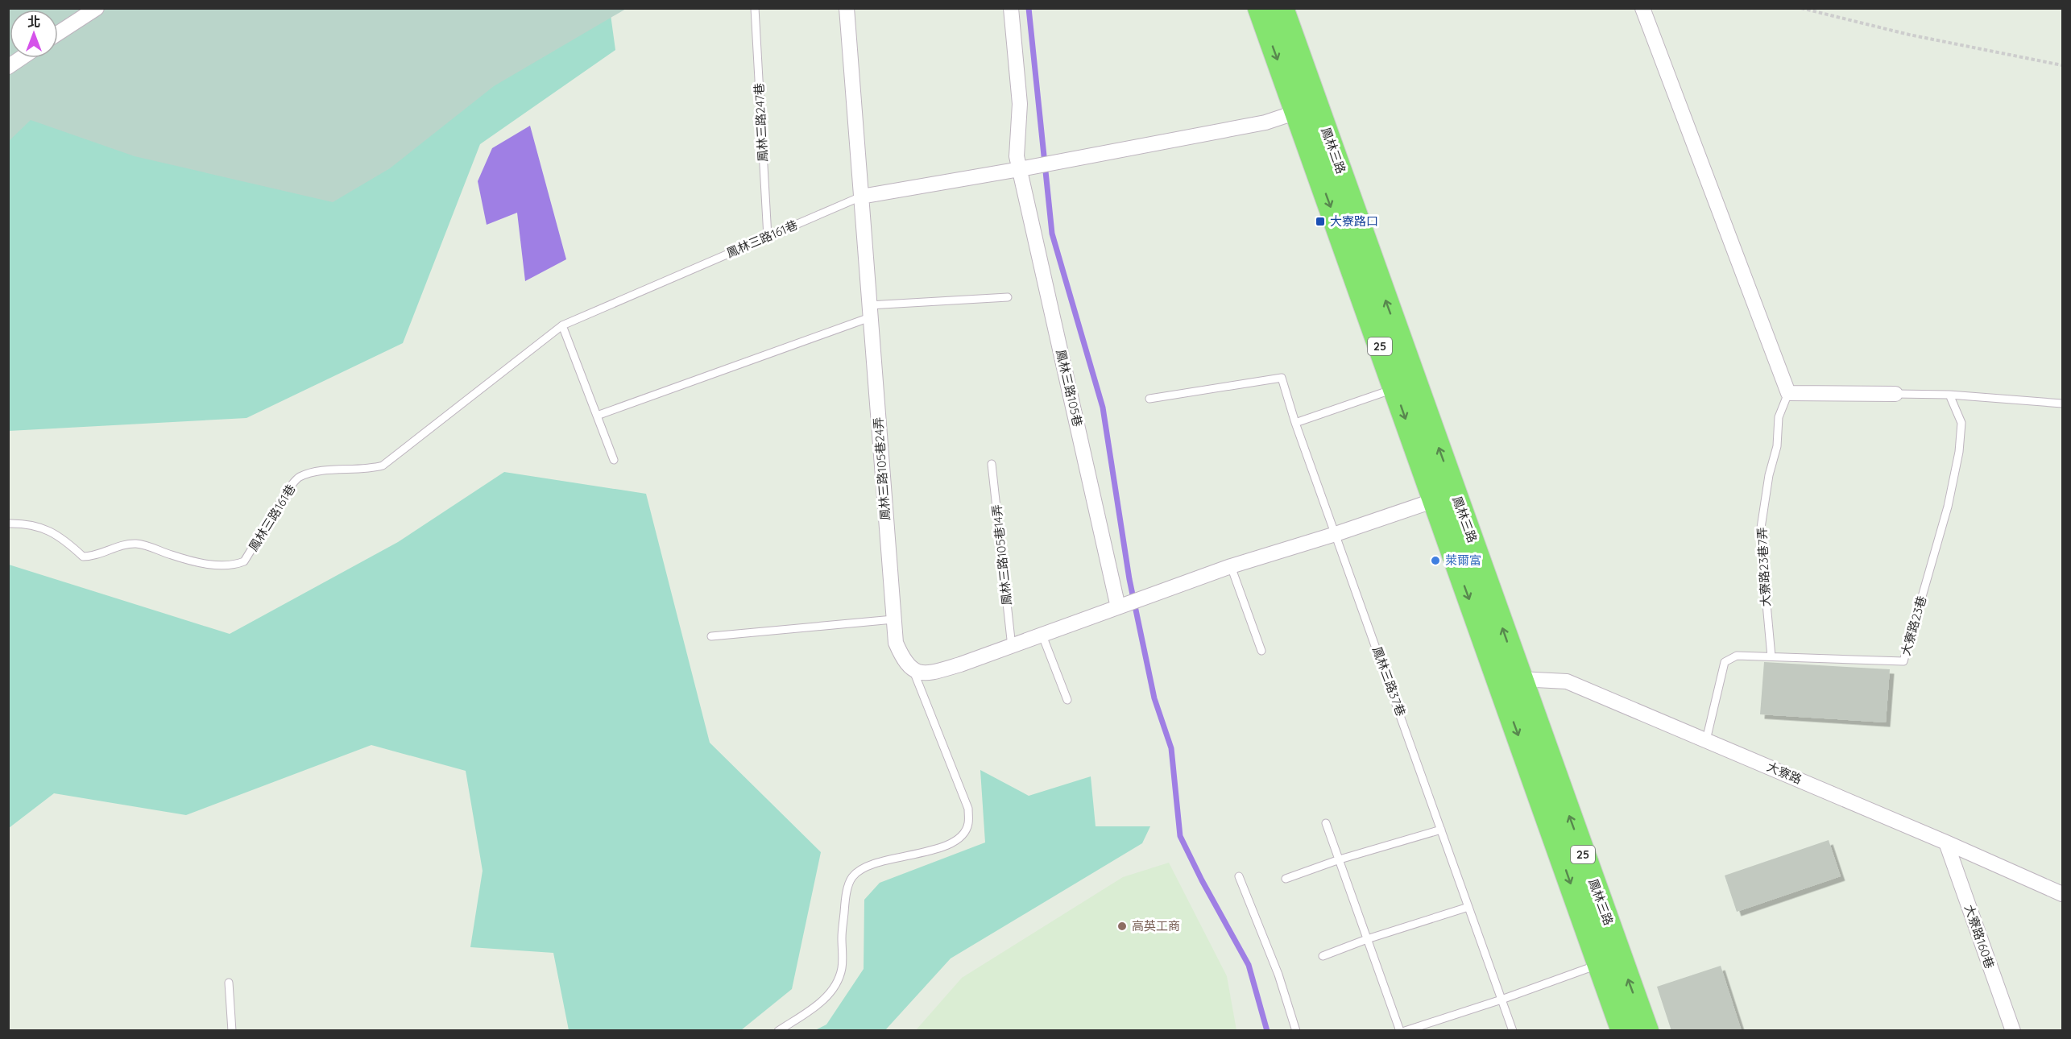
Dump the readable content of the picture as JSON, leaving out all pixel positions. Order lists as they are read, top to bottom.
{
  "streets": {
    "main road": ["鳳林三路", "25"],
    "street": [
      "鳳林三路105巷",
      "鳳林三路105巷24弄",
      "大寮路",
      "大寮路160巷"
    ],
    "lane": [
      "鳳林三路247巷",
      "鳳林三路161巷",
      "鳳林三路105巷14弄",
      "大寮路23巷7弄",
      "大寮路23巷",
      "鳳林三路37巷"
    ]
  },
  "crossings": [
    ["鳳林三路247巷", "鳳林三路161巷"],
    ["鳳林三路", "大寮路"],
    ["大寮路23巷7弄", "大寮路23巷"],
    ["大寮路23巷", "大寮路"],
    ["大寮路", "大寮路160巷"]
  ],
  "places": {
    "transit": ["大寮路口"],
    "other": ["萊爾富", "高英工商"]
  },
  "north": "top"
}
